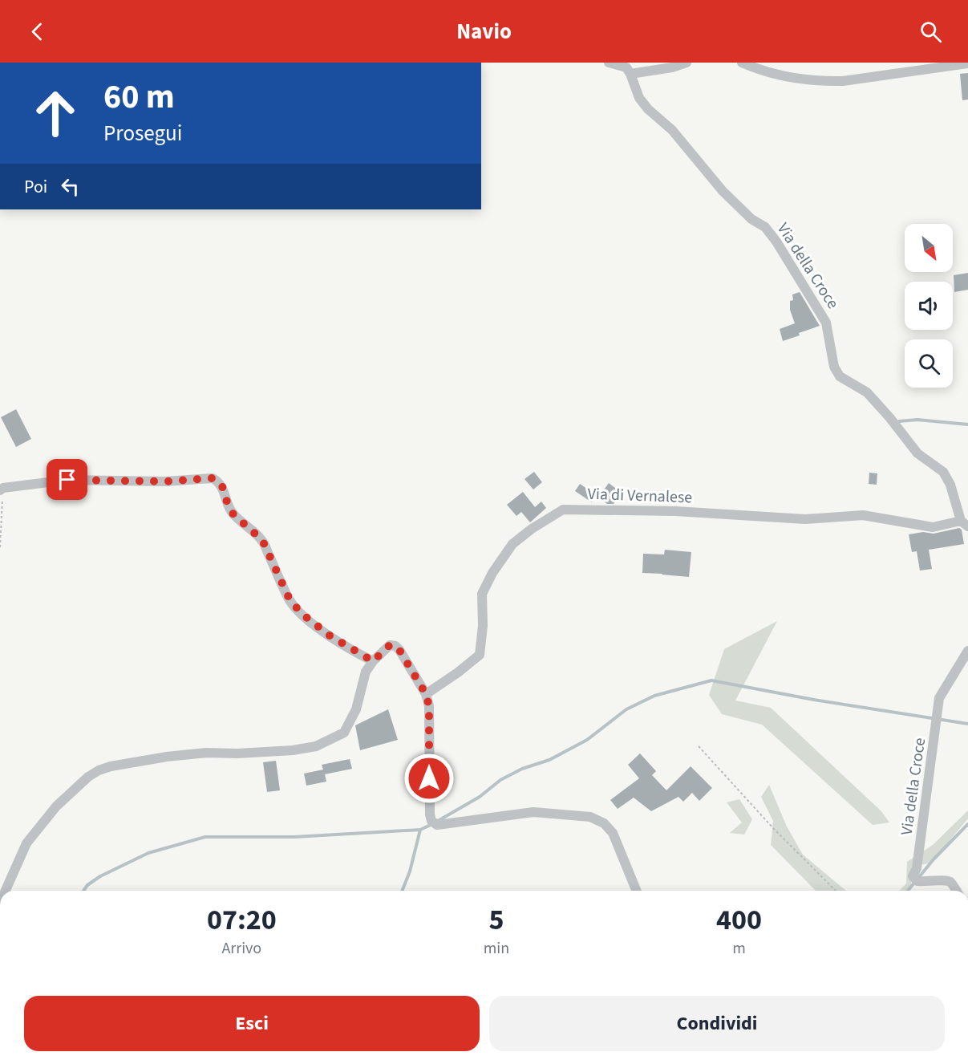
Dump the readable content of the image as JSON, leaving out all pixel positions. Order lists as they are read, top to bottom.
{
  "streets": {
    "street": ["Via della Croce", "Via di Vernalese"]
  },
  "crossings": [
    ["Via della Croce", "Via di Vernalese"]
  ],
  "north": "bottom right",
  "page": {
    "header": "Navio",
    "turn": ["60 m", "Prosegui"],
    "then": "Poi",
    "eta": [
      "07:20",
      "Arrivo",
      "5",
      "min",
      "400",
      "m"
    ],
    "buttons": ["Esci", "Condividi"]
  }
}
